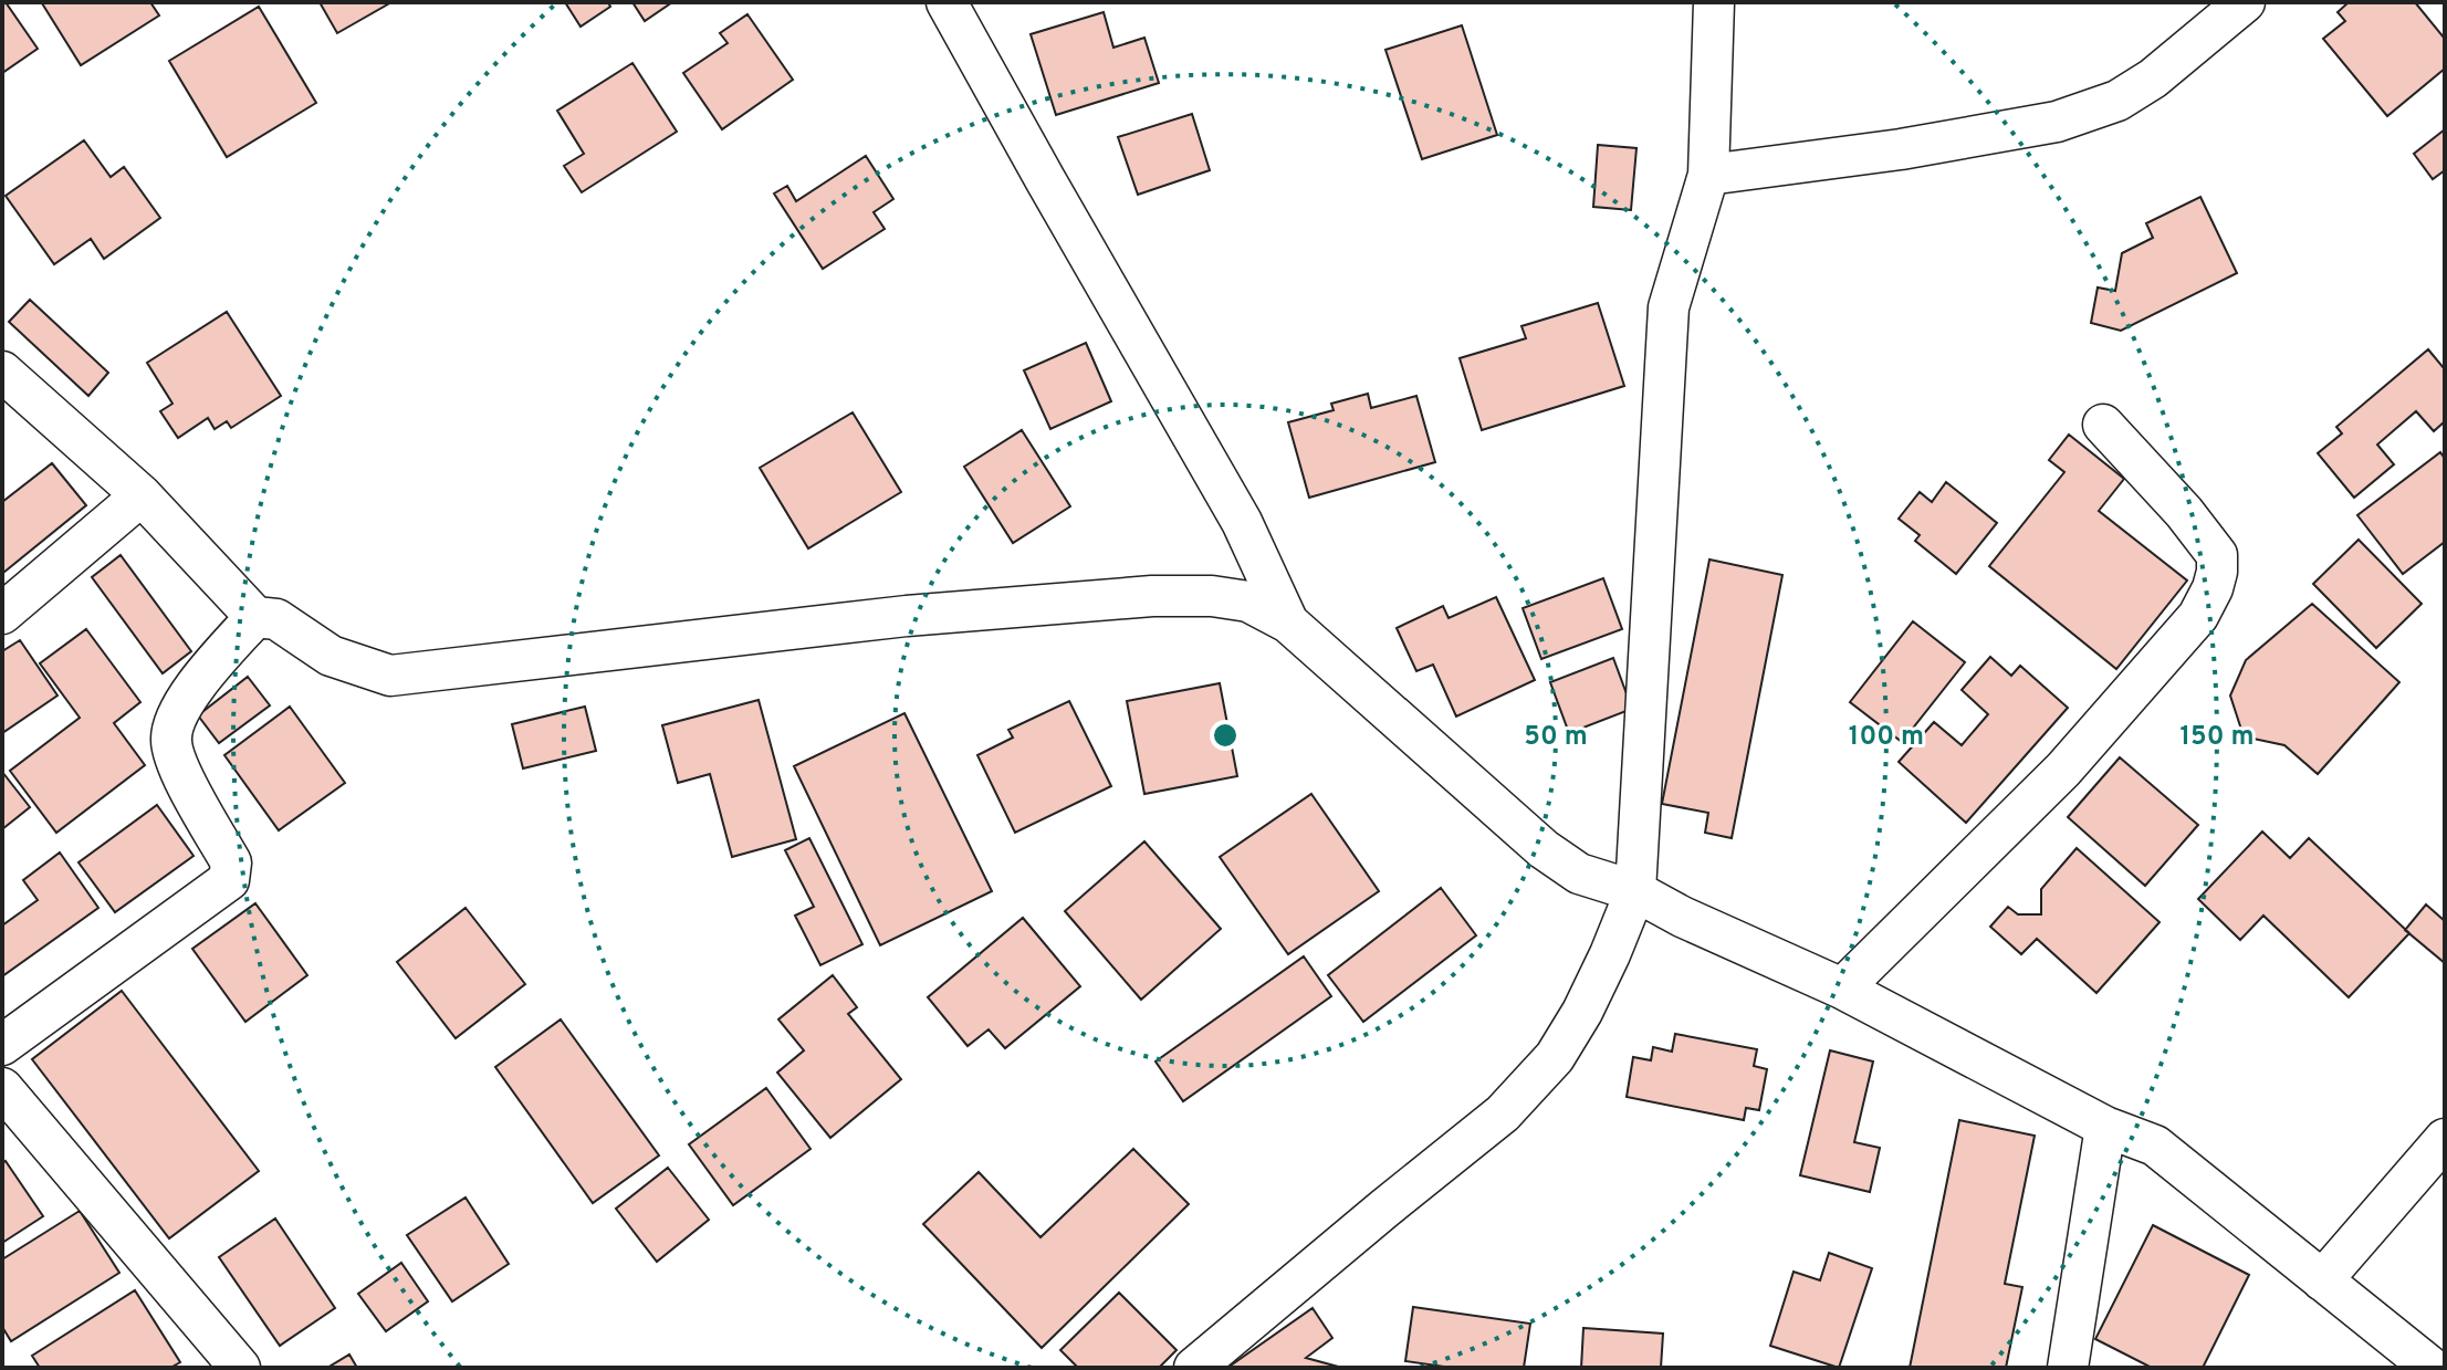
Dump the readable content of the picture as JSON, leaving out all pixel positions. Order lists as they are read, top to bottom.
{
  "rings": ["50 m", "100 m", "150 m"]
}
